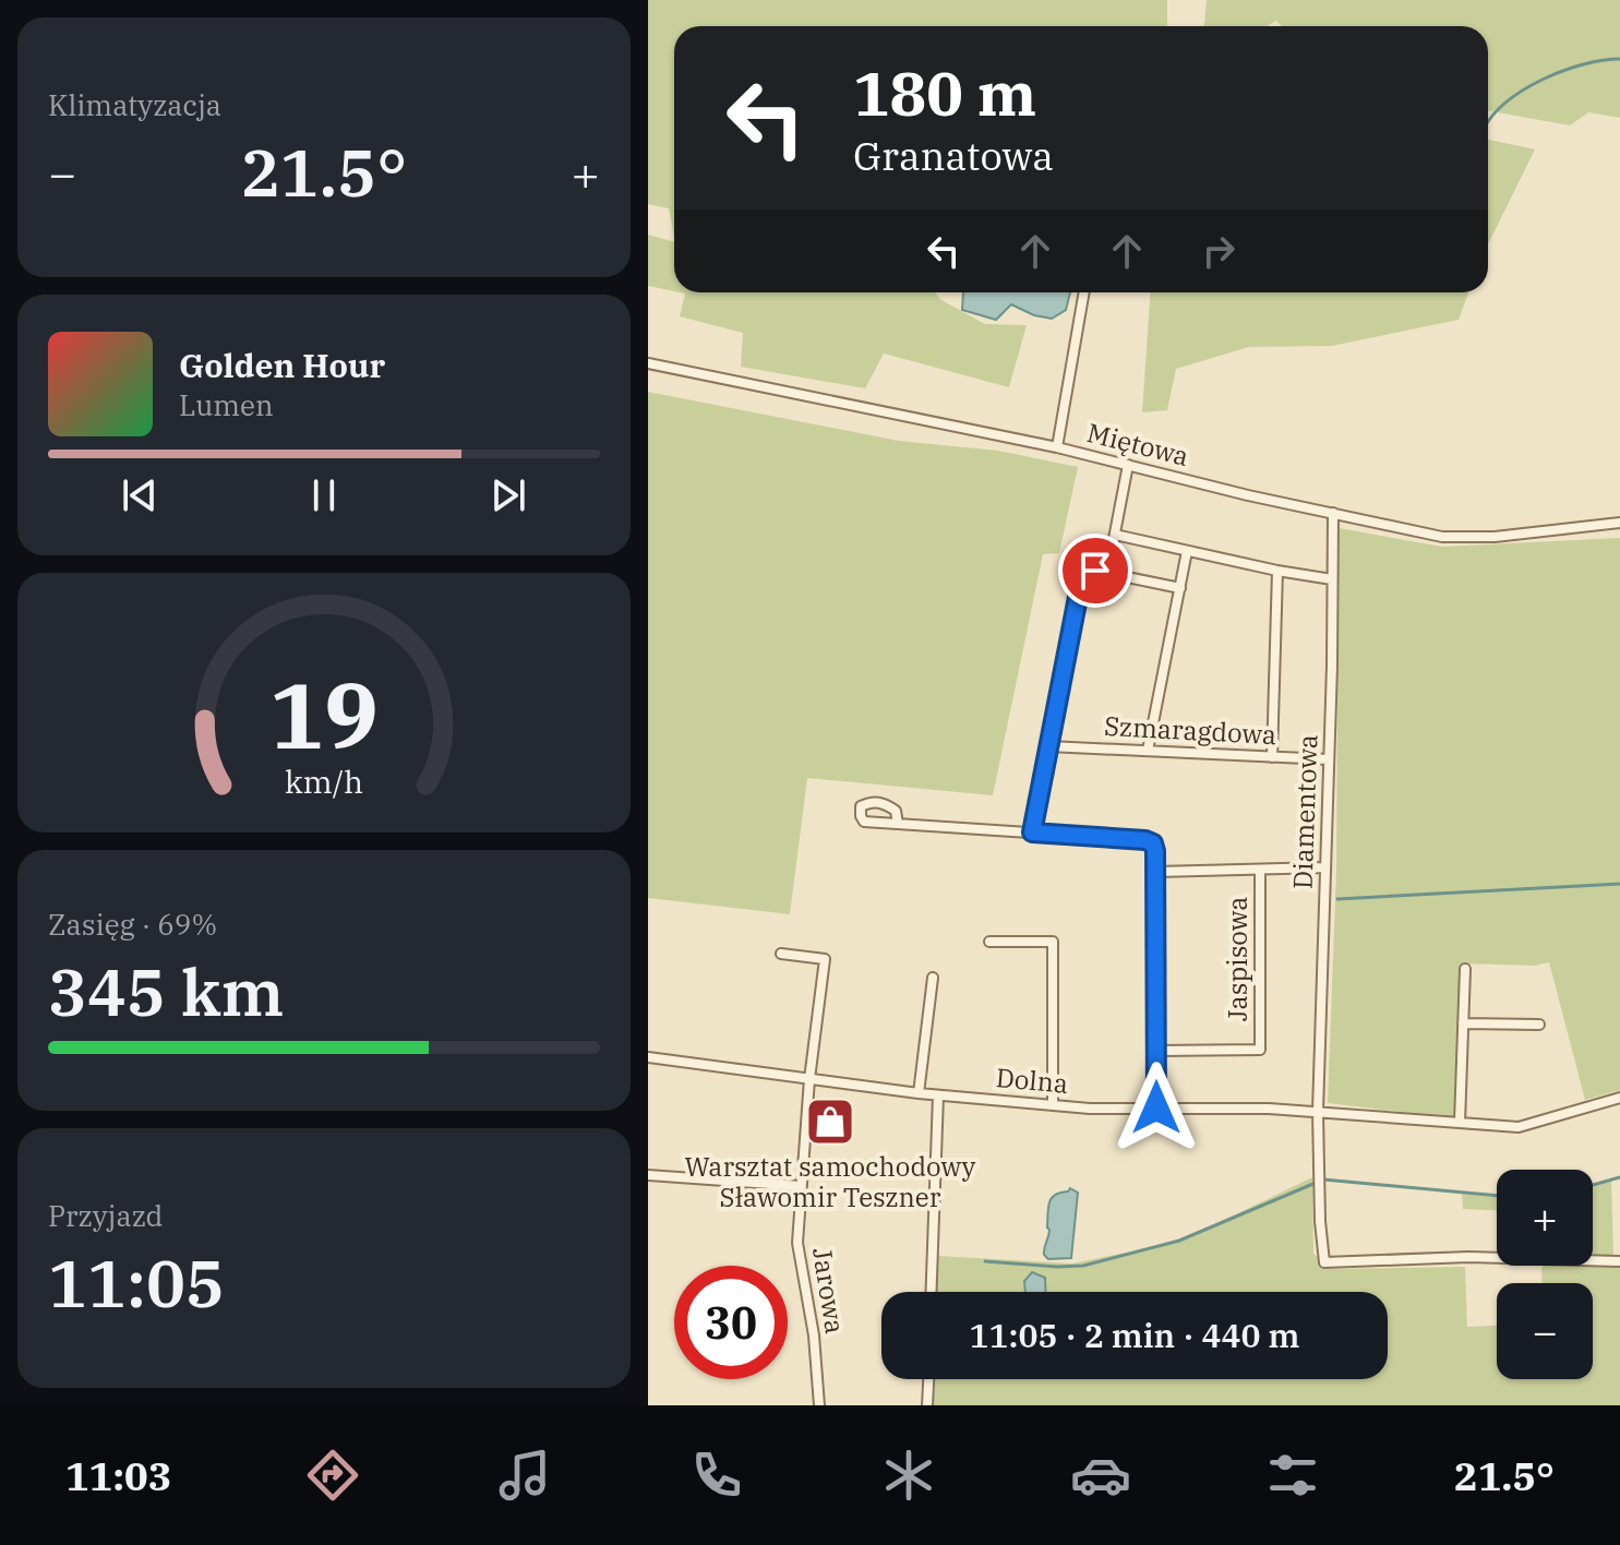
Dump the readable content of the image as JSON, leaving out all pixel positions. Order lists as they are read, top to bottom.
{
  "streets": {
    "street": [
      "Miętowa",
      "Szmaragdowa",
      "Diamentowa",
      "Jaspisowa",
      "Dolna",
      "Jarowa"
    ]
  },
  "crossings": [
    ["Miętowa", "Diamentowa"],
    ["Szmaragdowa", "Diamentowa"],
    ["Diamentowa", "Dolna"],
    ["Dolna", "Jarowa"]
  ],
  "places": {
    "shop": ["Warsztat samochodowy Sławomir Teszner"]
  },
  "page": {
    "tile": [
      "Klimatyzacja",
      ["Zasięg · 69%", "345 km"],
      ["Przyjazd", "11:05"]
    ],
    "turn": ["180 m", "Granatowa"],
    "heat": ["−", "21.5°", "+"],
    "song": ["Golden Hour", "Lumen"],
    "map_buttons": ["+", "−"],
    "limit": "30",
    "trip": "11:05 · 2 min · 440 m",
    "tabs": ["11:03", "21.5°"],
    "gauge": ["19", "km/h"]
  }
}
